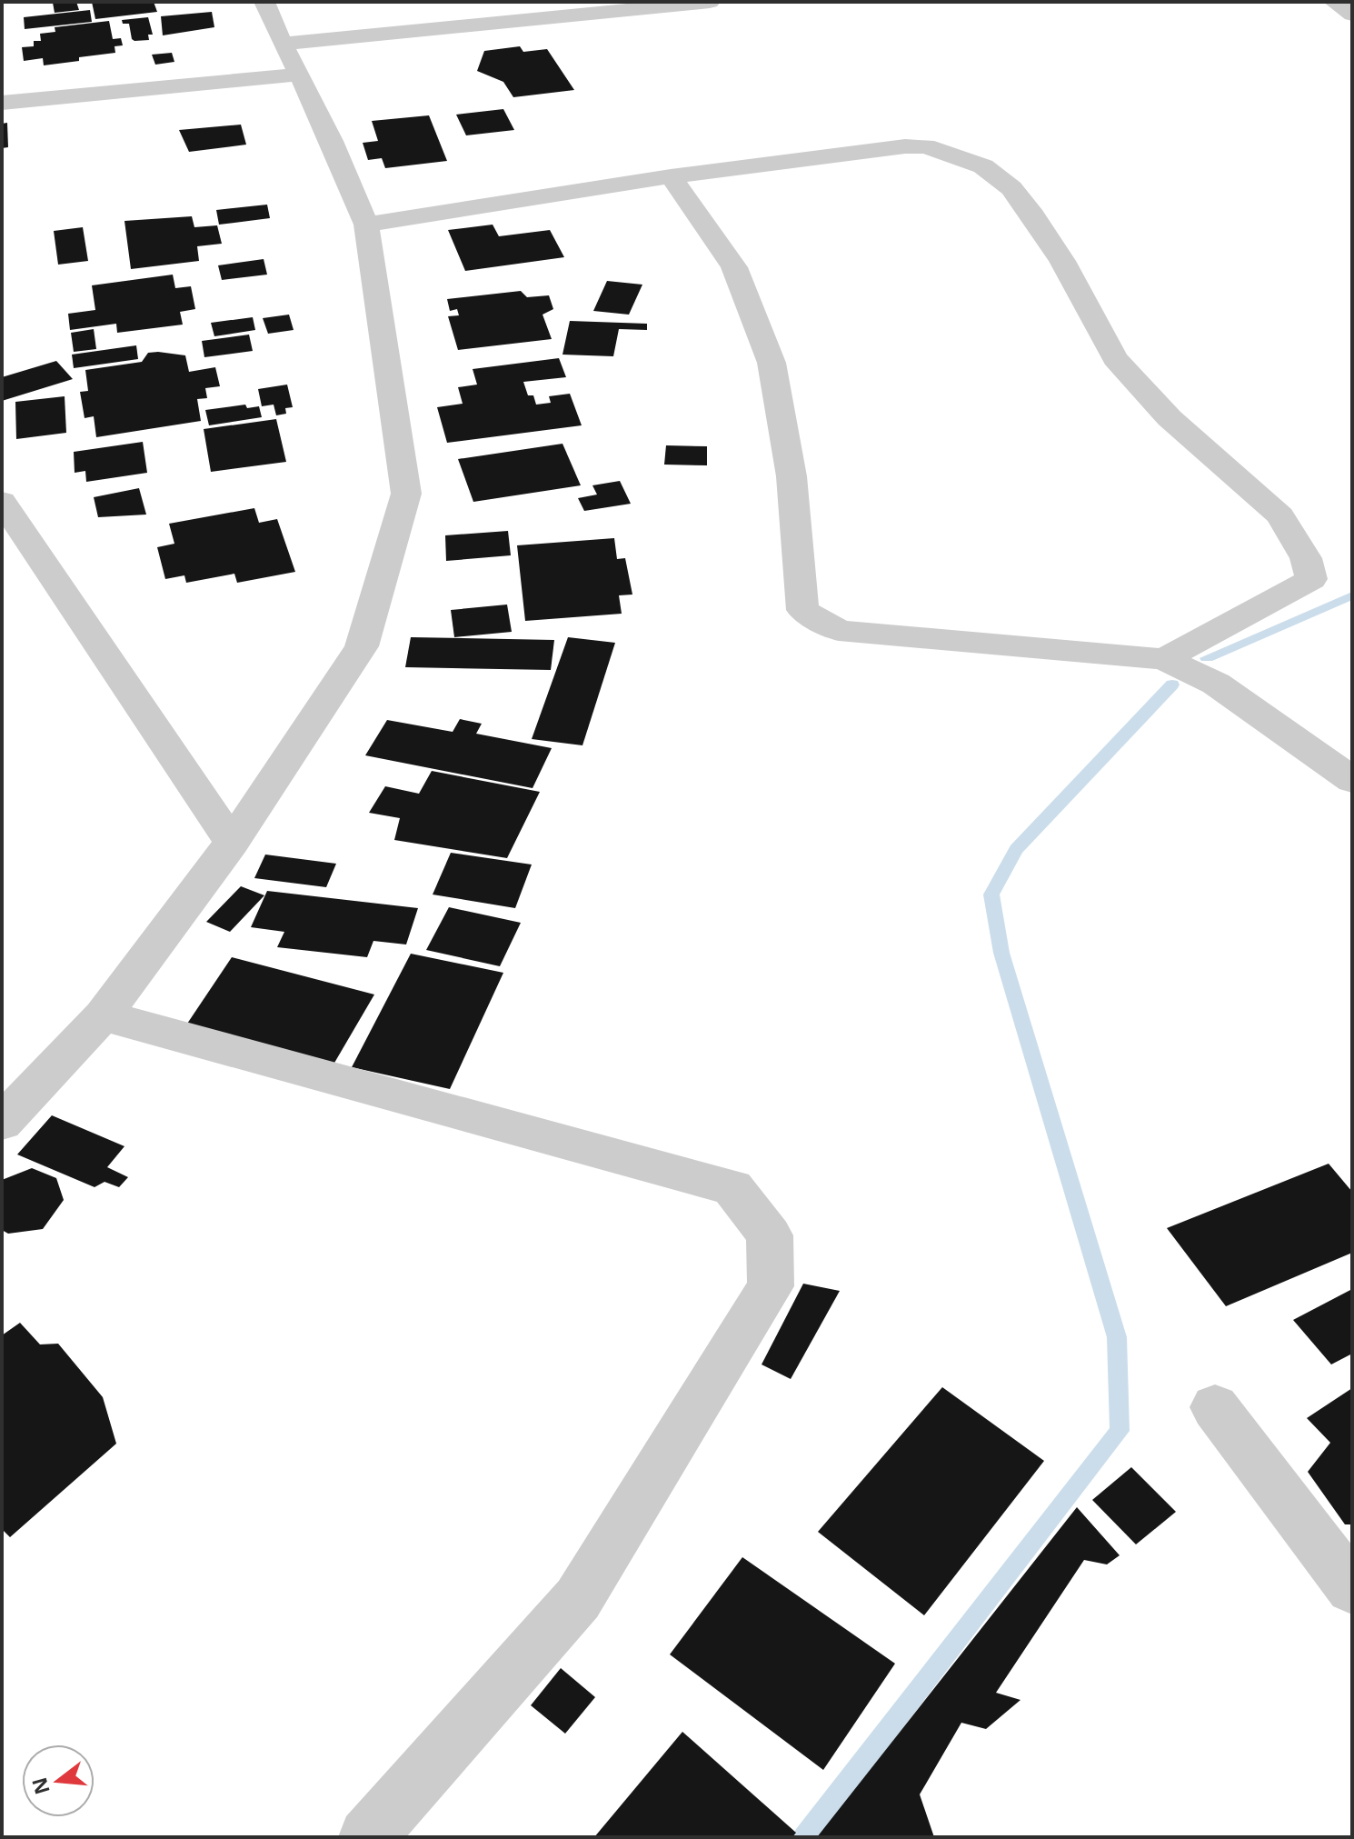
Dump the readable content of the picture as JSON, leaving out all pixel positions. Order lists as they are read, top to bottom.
{
  "north": "left"
}
